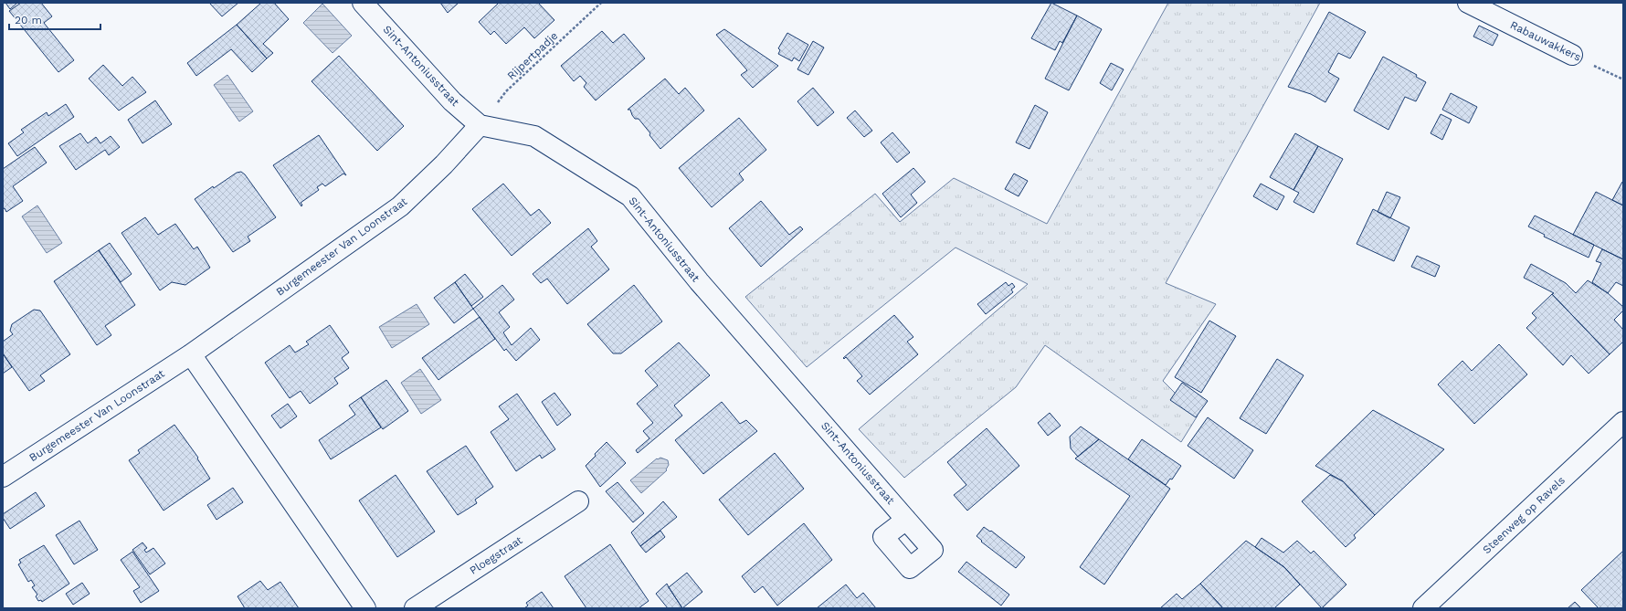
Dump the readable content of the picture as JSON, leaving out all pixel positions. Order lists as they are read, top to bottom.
{
  "streets": {
    "street": [
      "Rabauwakkers",
      "Sint-Antoniusstraat",
      "Burgemeester Van Loonstraat",
      "Steenweg op Ravels",
      "Ploegstraat"
    ],
    "path": ["Rijpertpadje"]
  },
  "crossings": [
    ["Rijpertpadje", "Sint-Antoniusstraat"],
    ["Rijpertpadje", "Burgemeester Van Loonstraat"],
    ["Sint-Antoniusstraat", "Burgemeester Van Loonstraat"]
  ],
  "scale_bar": "20 m"
}
